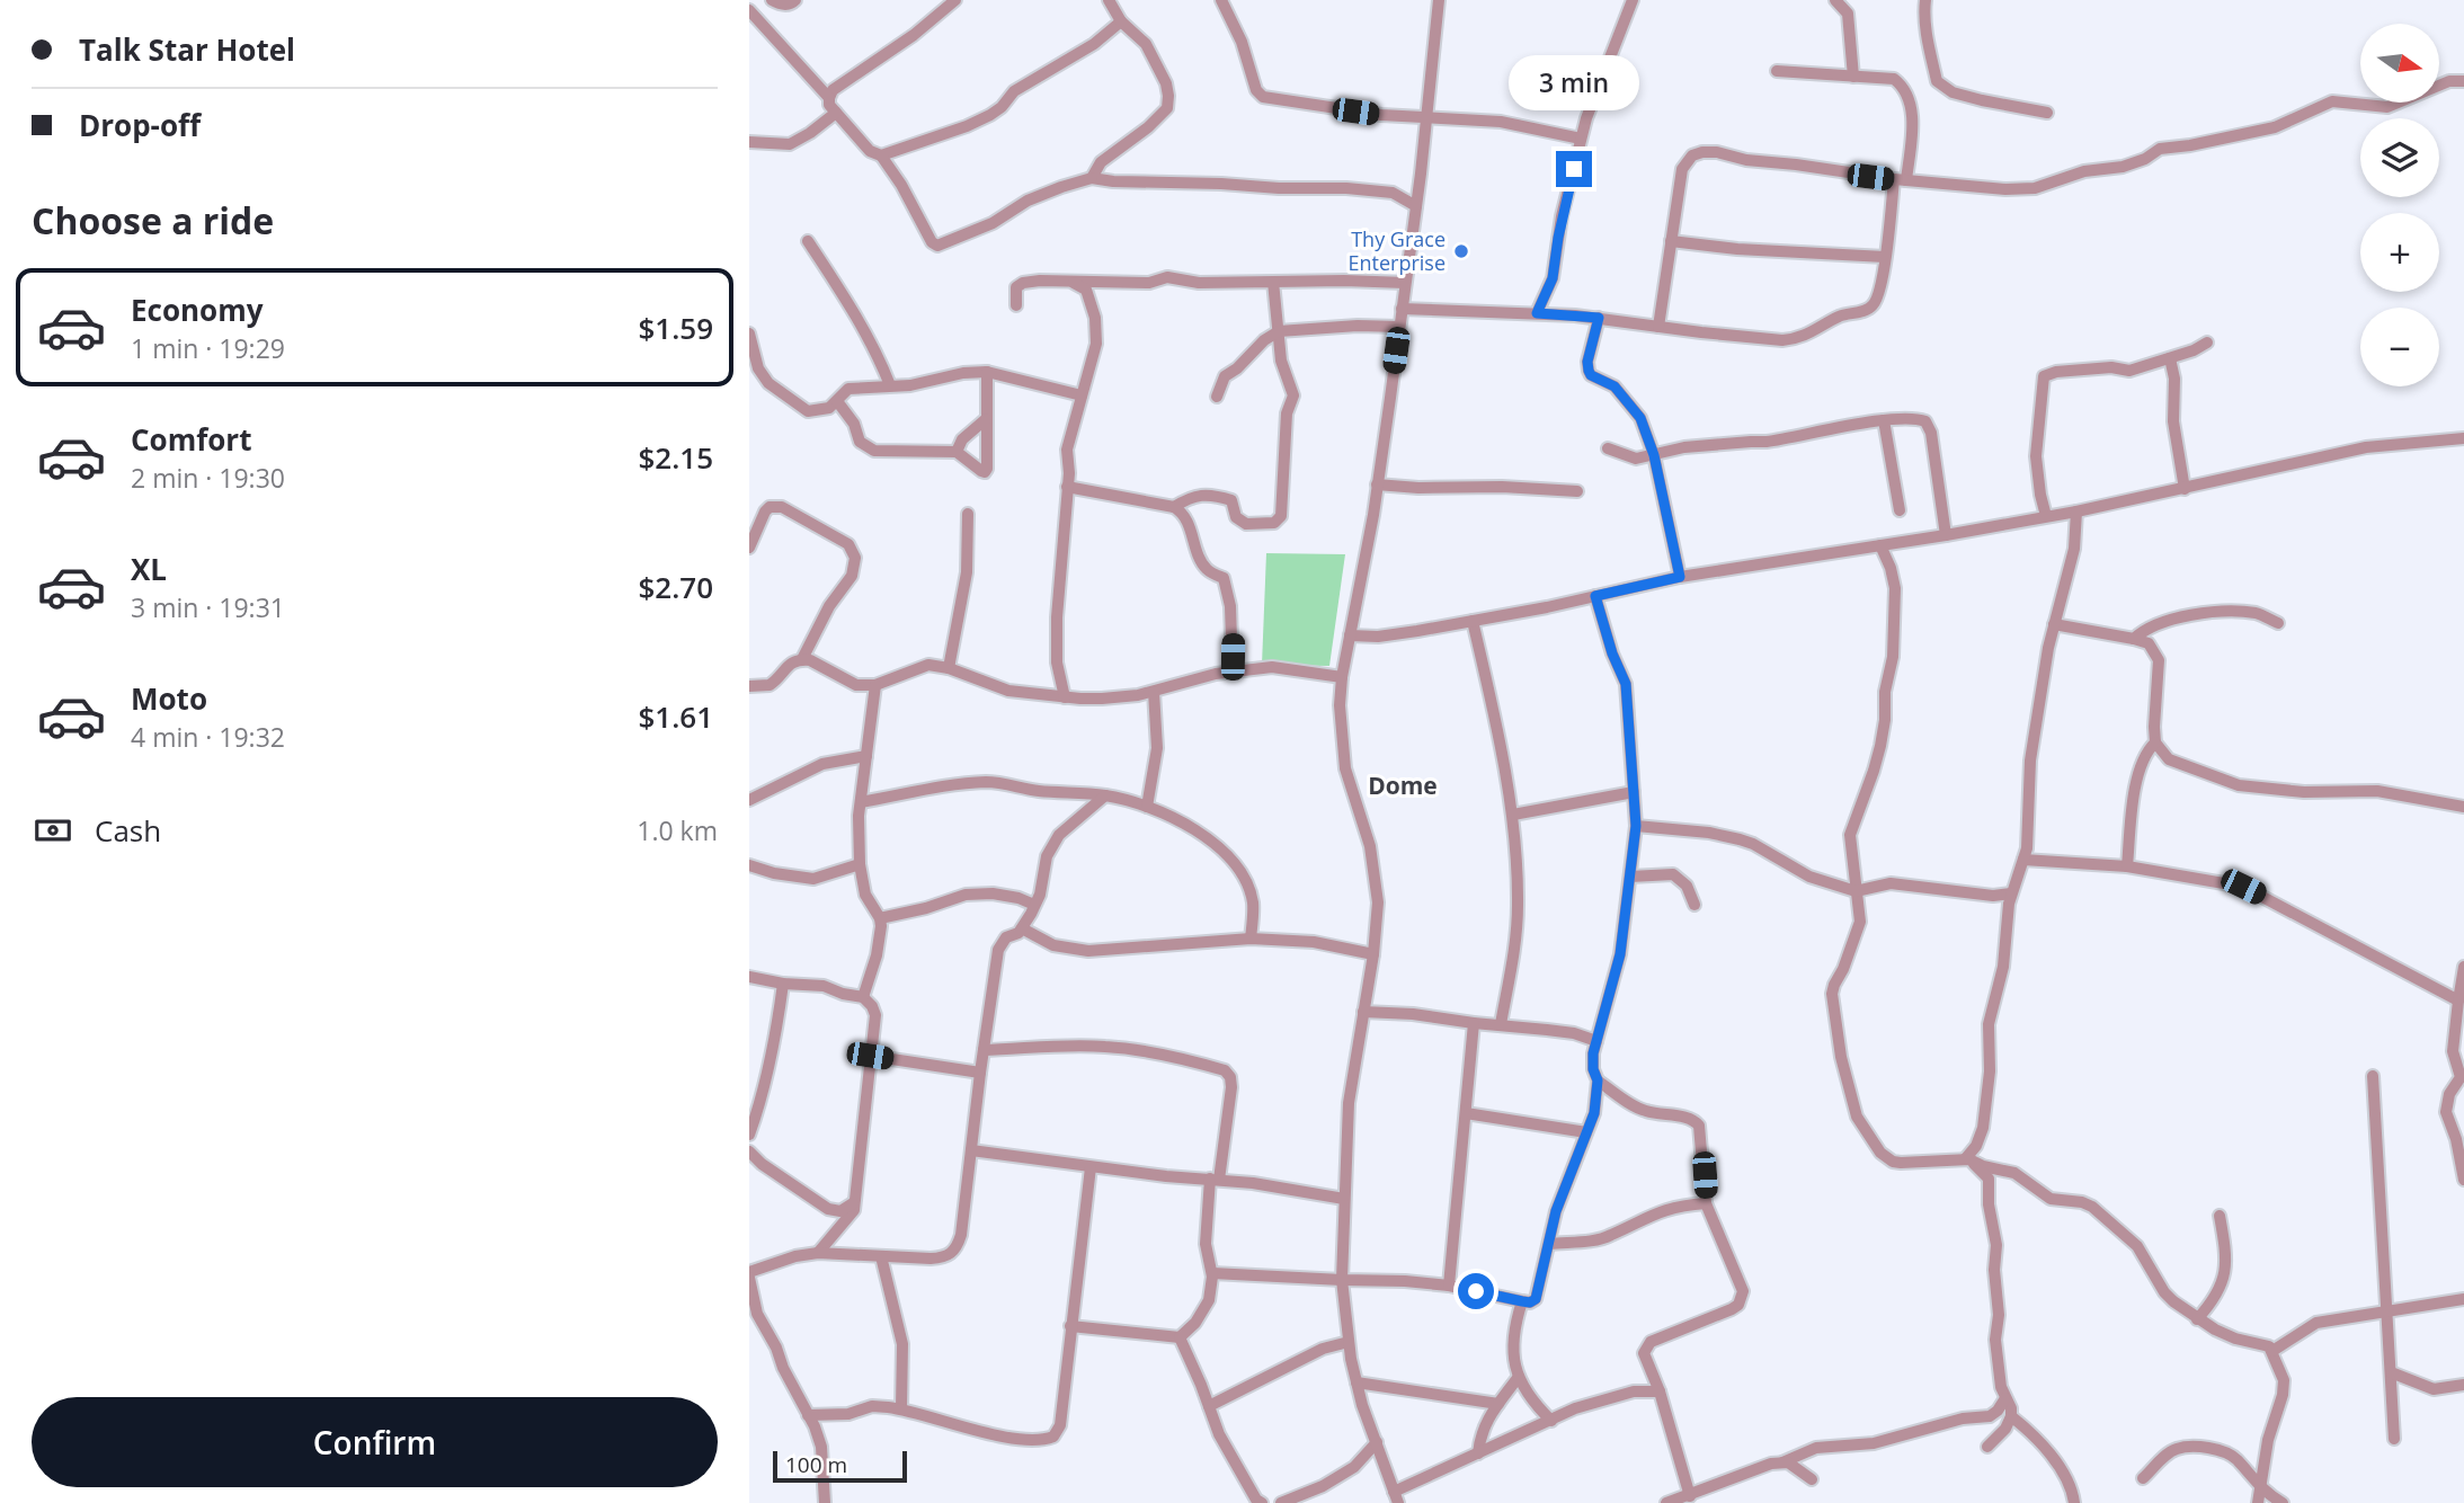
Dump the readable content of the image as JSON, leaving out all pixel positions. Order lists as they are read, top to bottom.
{
  "districts": ["Dome"],
  "places": ["Thy Grace Enterprise"],
  "scale_bar": "100 m",
  "north": "right",
  "page": {
    "banner": ["Talk Star Hotel", "Drop-off"],
    "map_buttons": ["+", "−"],
    "bubble": "3 min",
    "heading": "Choose a ride",
    "list": [
      {
        "name": "Economy",
        "note": "1 min · 19:29",
        "value": "$1.59"
      },
      {
        "name": "Comfort",
        "note": "2 min · 19:30",
        "value": "$2.15"
      },
      {
        "name": "XL",
        "note": "3 min · 19:31",
        "value": "$2.70"
      },
      {
        "name": "Moto",
        "note": "4 min · 19:32",
        "value": "$1.61"
      }
    ],
    "pay": ["Cash", "1.0 km"],
    "buttons": "Confirm",
    "scale": "100 m"
  }
}
